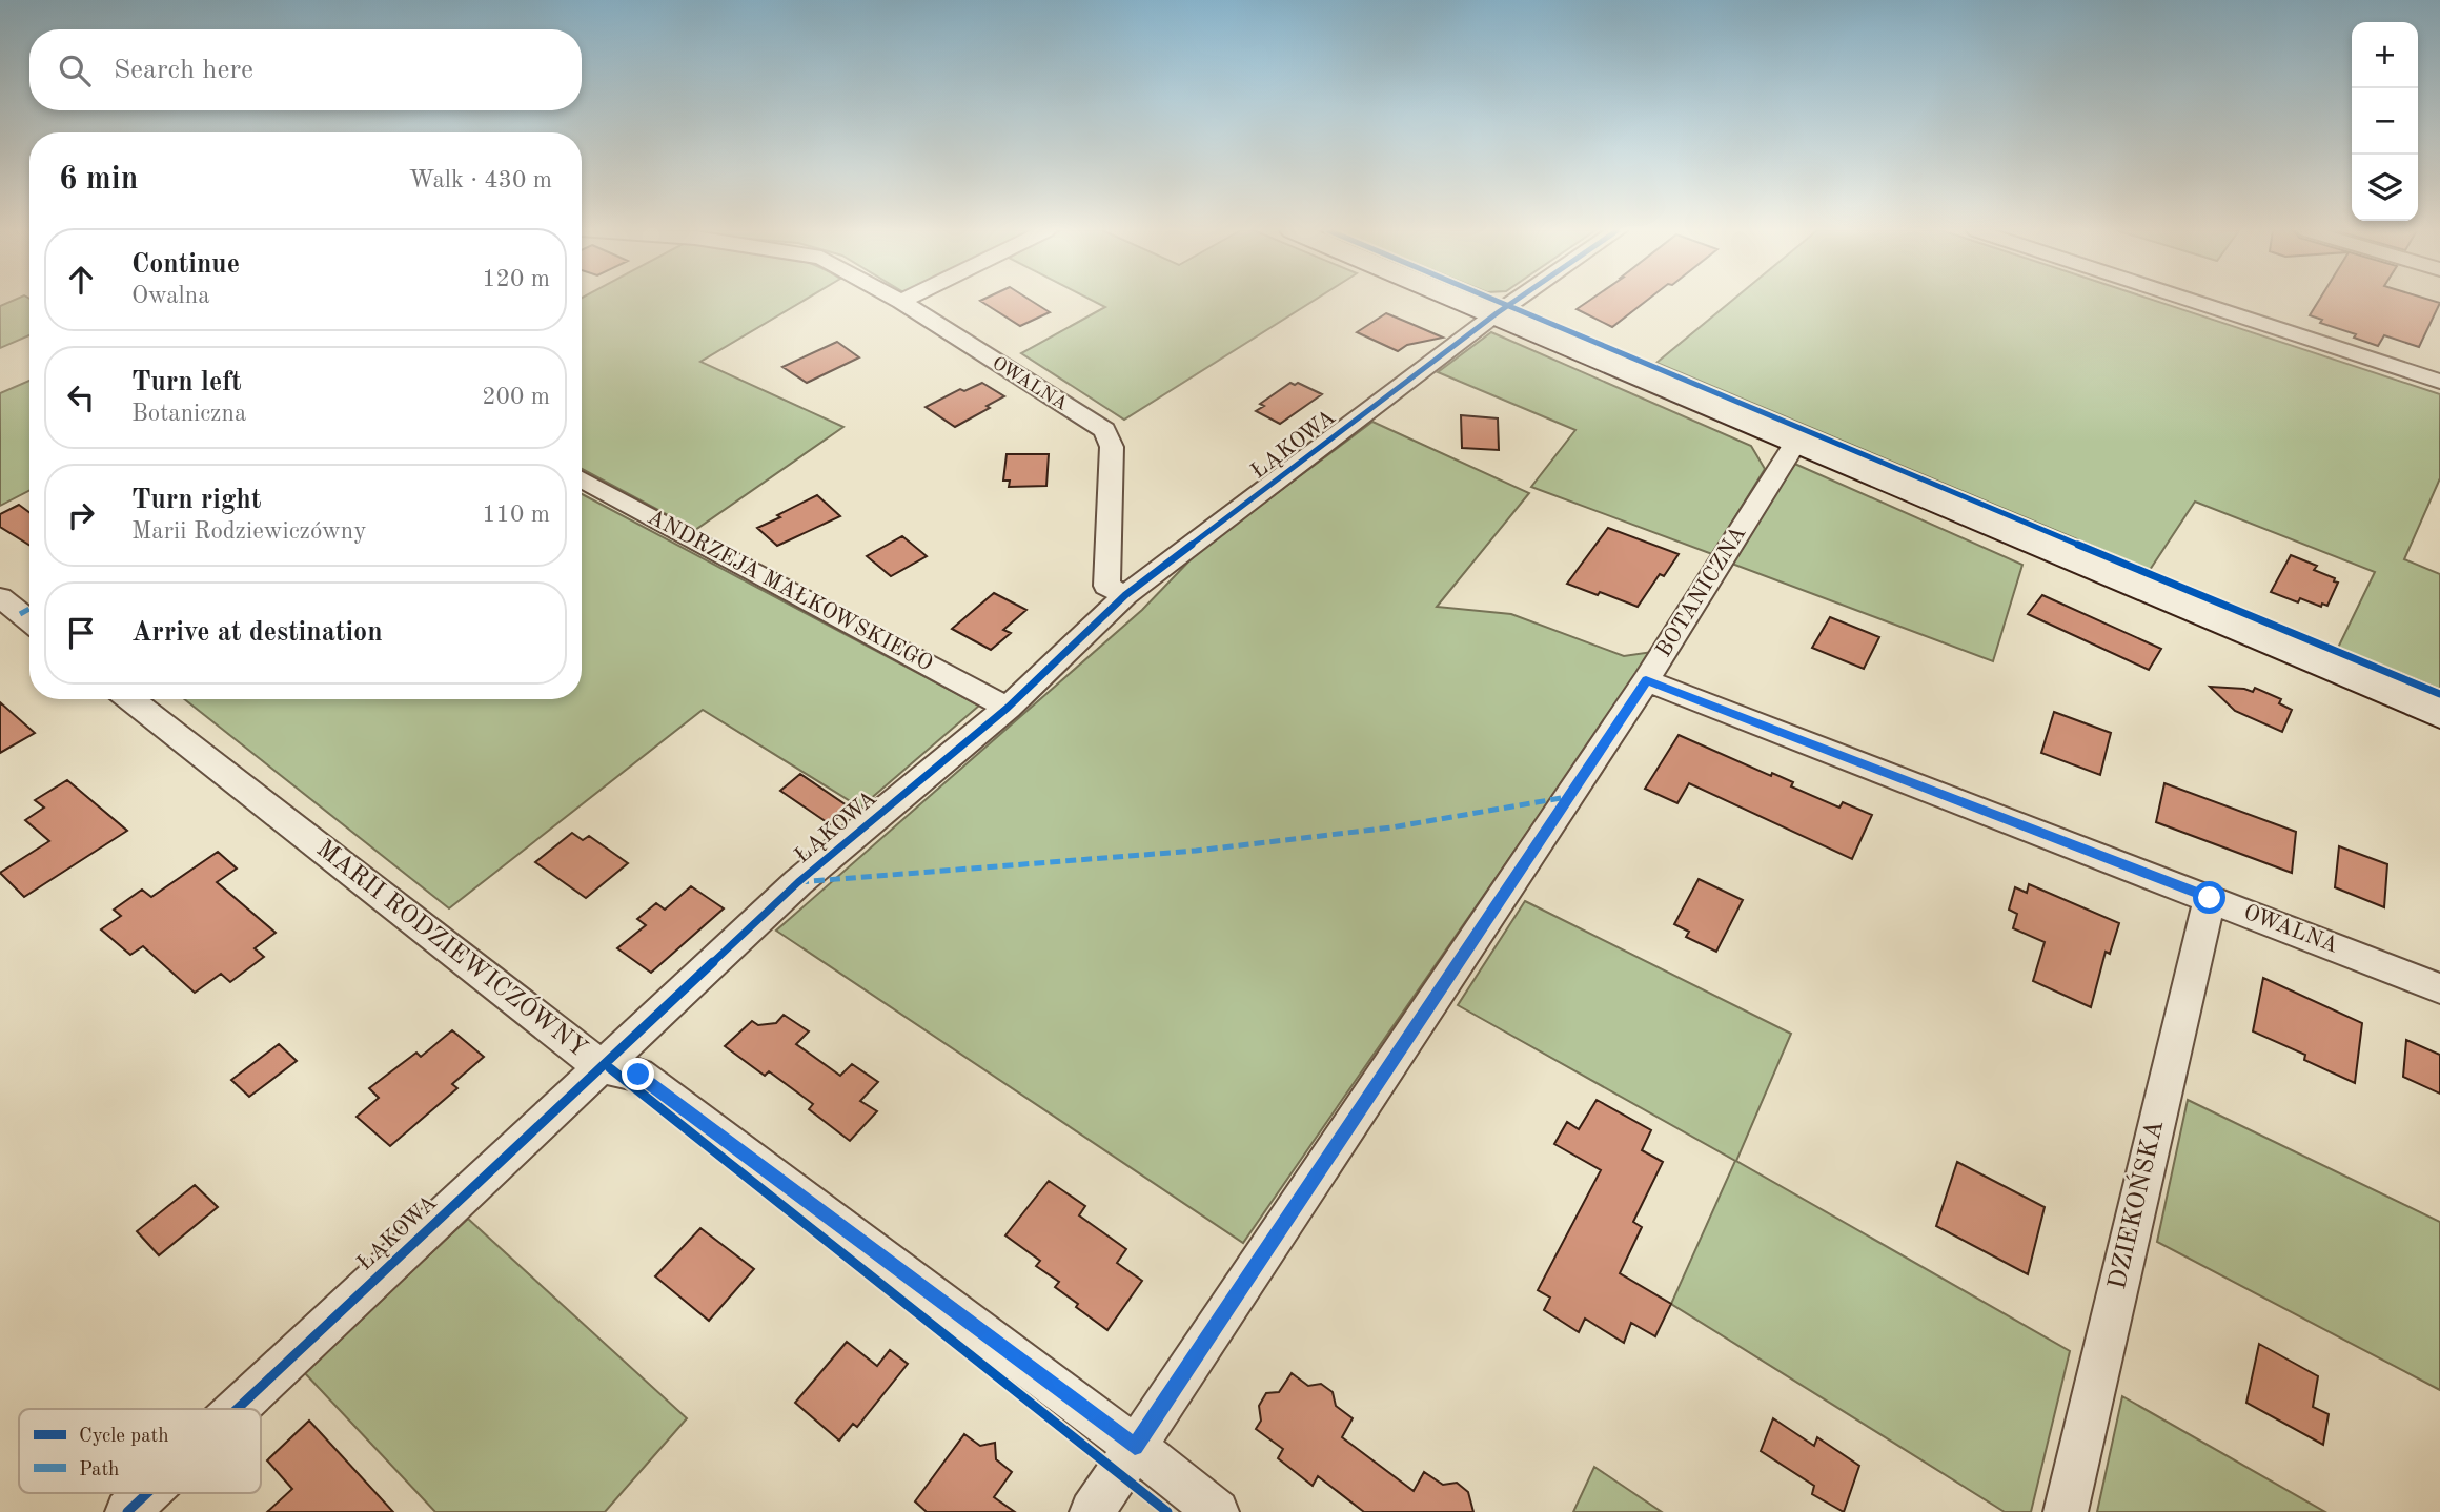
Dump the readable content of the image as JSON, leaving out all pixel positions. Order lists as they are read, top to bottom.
{
  "streets": {
    "street": [
      "OWALNA",
      "ŁĄKOWA",
      "ANDRZEJA MAŁKOWSKIEGO",
      "BOTANICZNA",
      "MARII RODZIEWICZÓWNY",
      "DZIEKOŃSKA"
    ]
  },
  "crossings": [
    ["OWALNA", "ŁĄKOWA"],
    ["OWALNA", "BOTANICZNA"],
    ["OWALNA", "DZIEKOŃSKA"],
    ["ŁĄKOWA", "ANDRZEJA MAŁKOWSKIEGO"],
    ["ŁĄKOWA", "MARII RODZIEWICZÓWNY"],
    ["BOTANICZNA", "MARII RODZIEWICZÓWNY"]
  ],
  "legend": ["Cycle path", "Path"],
  "page": {
    "map_buttons": ["+", "−"],
    "search": "Search here",
    "heading": ["6 min", "Walk · 430 m"],
    "list": [
      ["Continue", "Owalna", "120 m"],
      ["Turn left", "Botaniczna", "200 m"],
      ["Turn right", "Marii Rodziewiczówny", "110 m"],
      "Arrive at destination"
    ]
  }
}
